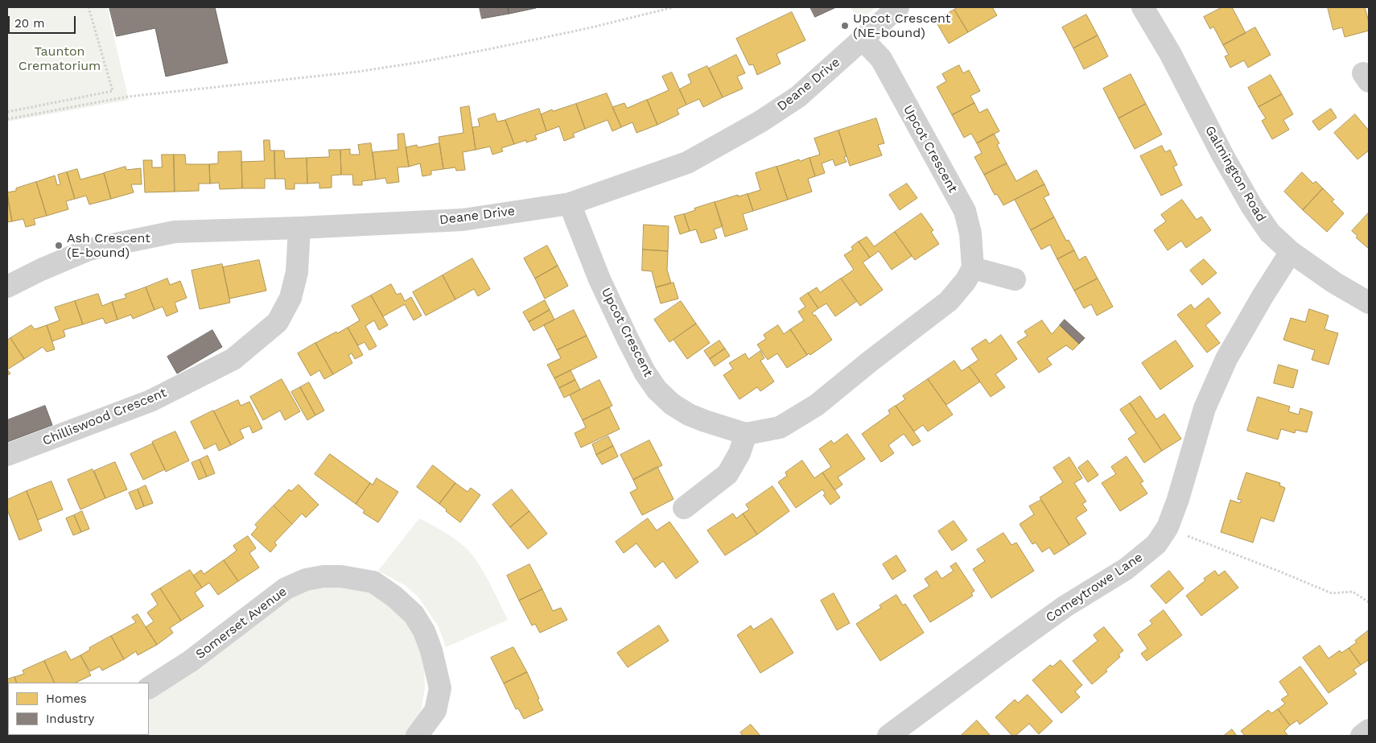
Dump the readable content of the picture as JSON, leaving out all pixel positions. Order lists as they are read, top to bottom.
{
  "streets": {
    "street": [
      "Deane Drive",
      "Upcot Crescent",
      "Galmington Road",
      "Chilliswood Crescent",
      "Comeytrowe Lane",
      "Somerset Avenue"
    ]
  },
  "crossings": [
    ["Deane Drive", "Upcot Crescent"],
    ["Deane Drive", "Chilliswood Crescent"],
    ["Galmington Road", "Comeytrowe Lane"]
  ],
  "parks": ["Taunton Crematorium"],
  "places": ["Upcot Crescent (NE-bound)", "Ash Crescent (E-bound)"],
  "legend": ["Homes", "Industry"],
  "scale_bar": "20 m"
}
